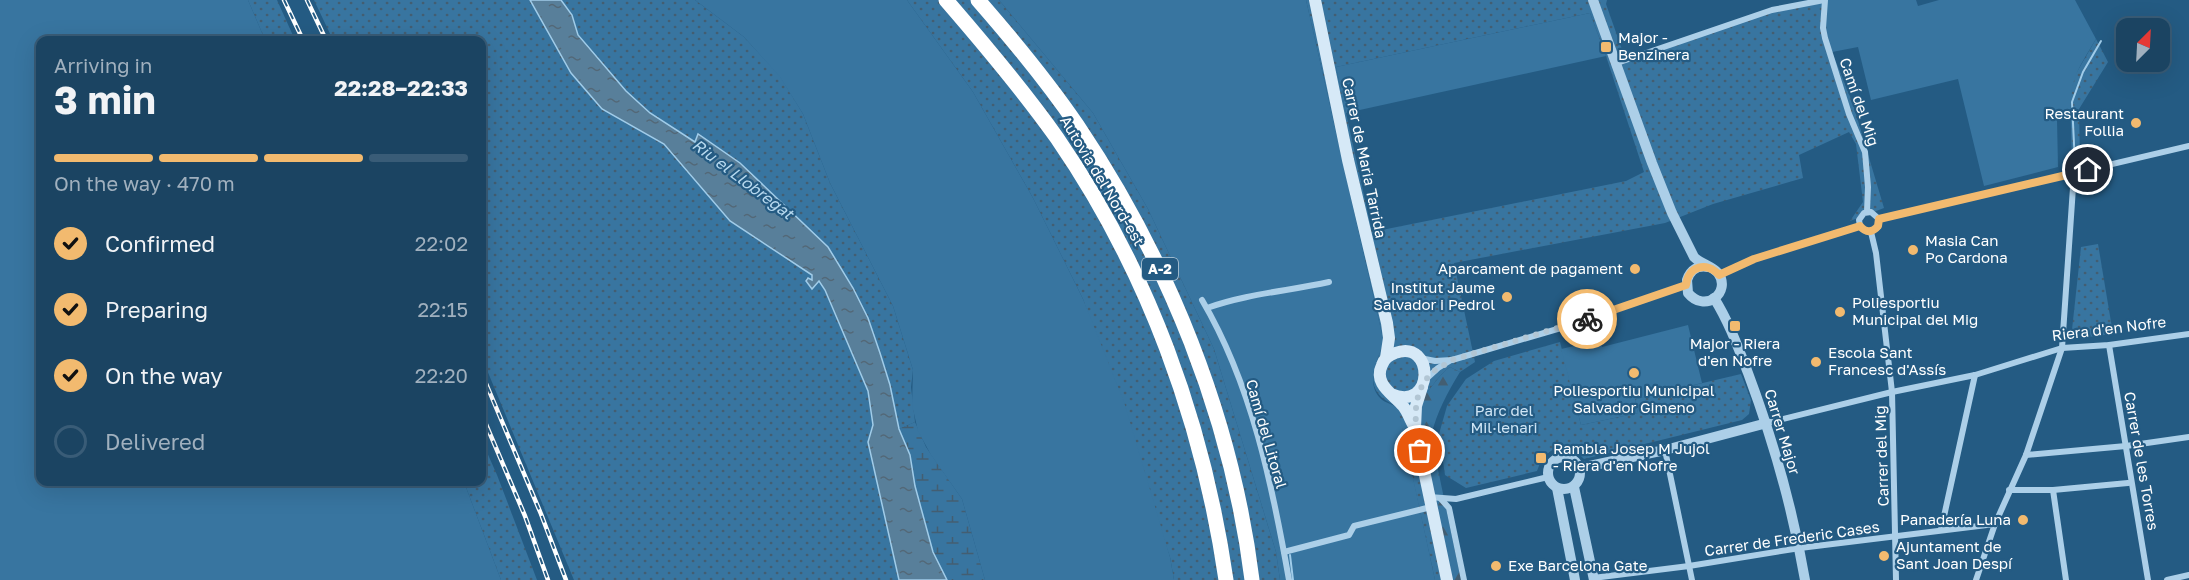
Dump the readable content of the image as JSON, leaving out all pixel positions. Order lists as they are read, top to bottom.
{
  "streets": {
    "highway": ["Autovia del Nord-est", "A-2"],
    "main road": ["Carrer de Maria Tarrida"],
    "street": [
      "Camí del Mig",
      "Riera d'en Nofre",
      "Carrer Major",
      "Camí del Litoral",
      "Carrer del Mig",
      "Carrer de les Torres",
      "Carrer de Frederic Cases"
    ]
  },
  "crossings": [
    ["Camí del Mig", "Carrer del Mig"],
    ["Riera d'en Nofre", "Carrer Major"],
    ["Riera d'en Nofre", "Carrer del Mig"],
    ["Riera d'en Nofre", "Carrer de les Torres"],
    ["Carrer Major", "Carrer de Frederic Cases"],
    ["Carrer del Mig", "Carrer de Frederic Cases"]
  ],
  "water": ["Riu el Llobregat"],
  "parks": ["Parc del Mil·lenari"],
  "places": {
    "transit": ["Major - Benzinera", "Major - Riera d'en Nofre", "Rambla Josep M Jujol - Riera d'en Nofre"],
    "other": [
      "Restaurant Follia",
      "Masia Can Po Cardona",
      "Aparcament de pagament",
      "Institut Jaume Salvador i Pedrol",
      "Poliesportiu Municipal del Mig",
      "Escola Sant Francesc d'Assís",
      "Poliesportiu Municipal Salvador Gimeno",
      "Panadería Luna",
      "Ajuntament de Sant Joan Despí",
      "Exe Barcelona Gate"
    ]
  },
  "north": "top right",
  "page": {
    "heading": ["3 min", "Arriving in", "22:28–22:33"],
    "bar": "On the way · 470 m",
    "list": [
      ["Confirmed", "22:02"],
      ["Preparing", "22:15"],
      ["On the way", "22:20"],
      "Delivered"
    ]
  }
}
